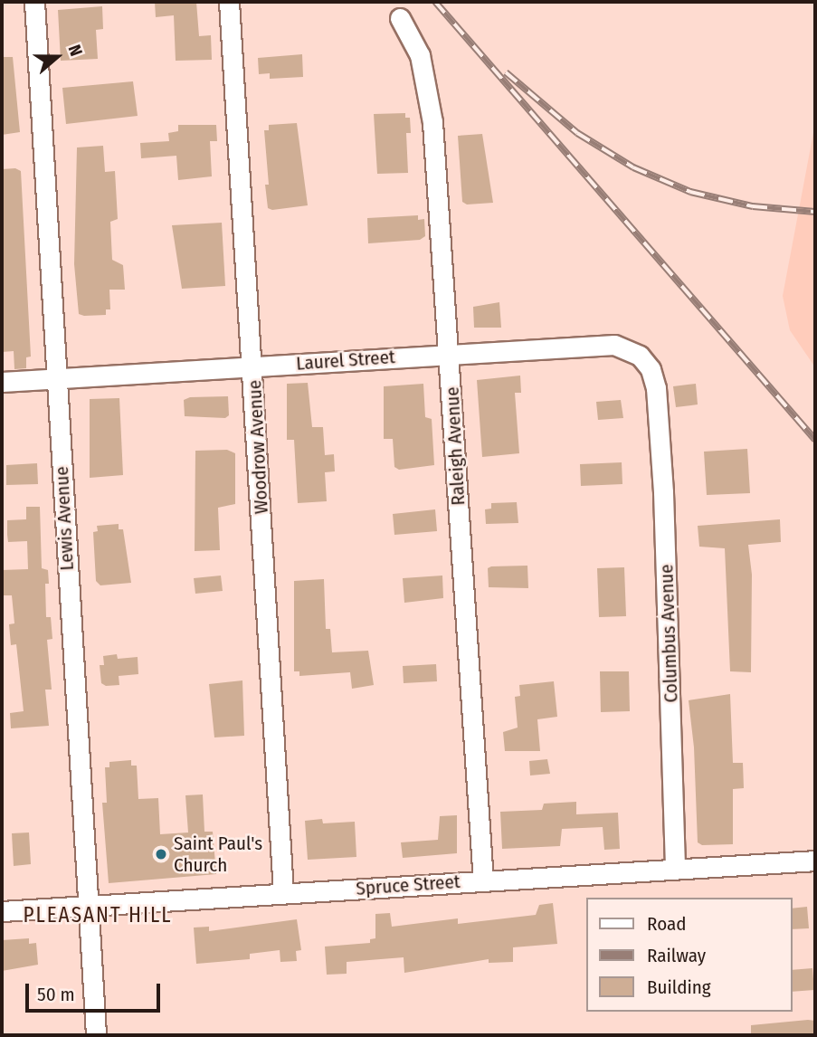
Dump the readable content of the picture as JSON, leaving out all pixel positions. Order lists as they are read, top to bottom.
{
  "streets": {
    "street": [
      "Laurel Street",
      "Raleigh Avenue",
      "Woodrow Avenue",
      "Lewis Avenue",
      "Columbus Avenue",
      "Spruce Street"
    ]
  },
  "crossings": [
    ["Laurel Street", "Raleigh Avenue"],
    ["Laurel Street", "Woodrow Avenue"],
    ["Laurel Street", "Lewis Avenue"],
    ["Laurel Street", "Columbus Avenue"],
    ["Raleigh Avenue", "Spruce Street"],
    ["Woodrow Avenue", "Spruce Street"],
    ["Lewis Avenue", "Spruce Street"],
    ["Columbus Avenue", "Spruce Street"]
  ],
  "districts": ["PLEASANT HILL"],
  "places": ["Saint Paul's Church"],
  "legend": ["Road", "Railway", "Building"],
  "scale_bar": "50 m",
  "north": "right"
}
